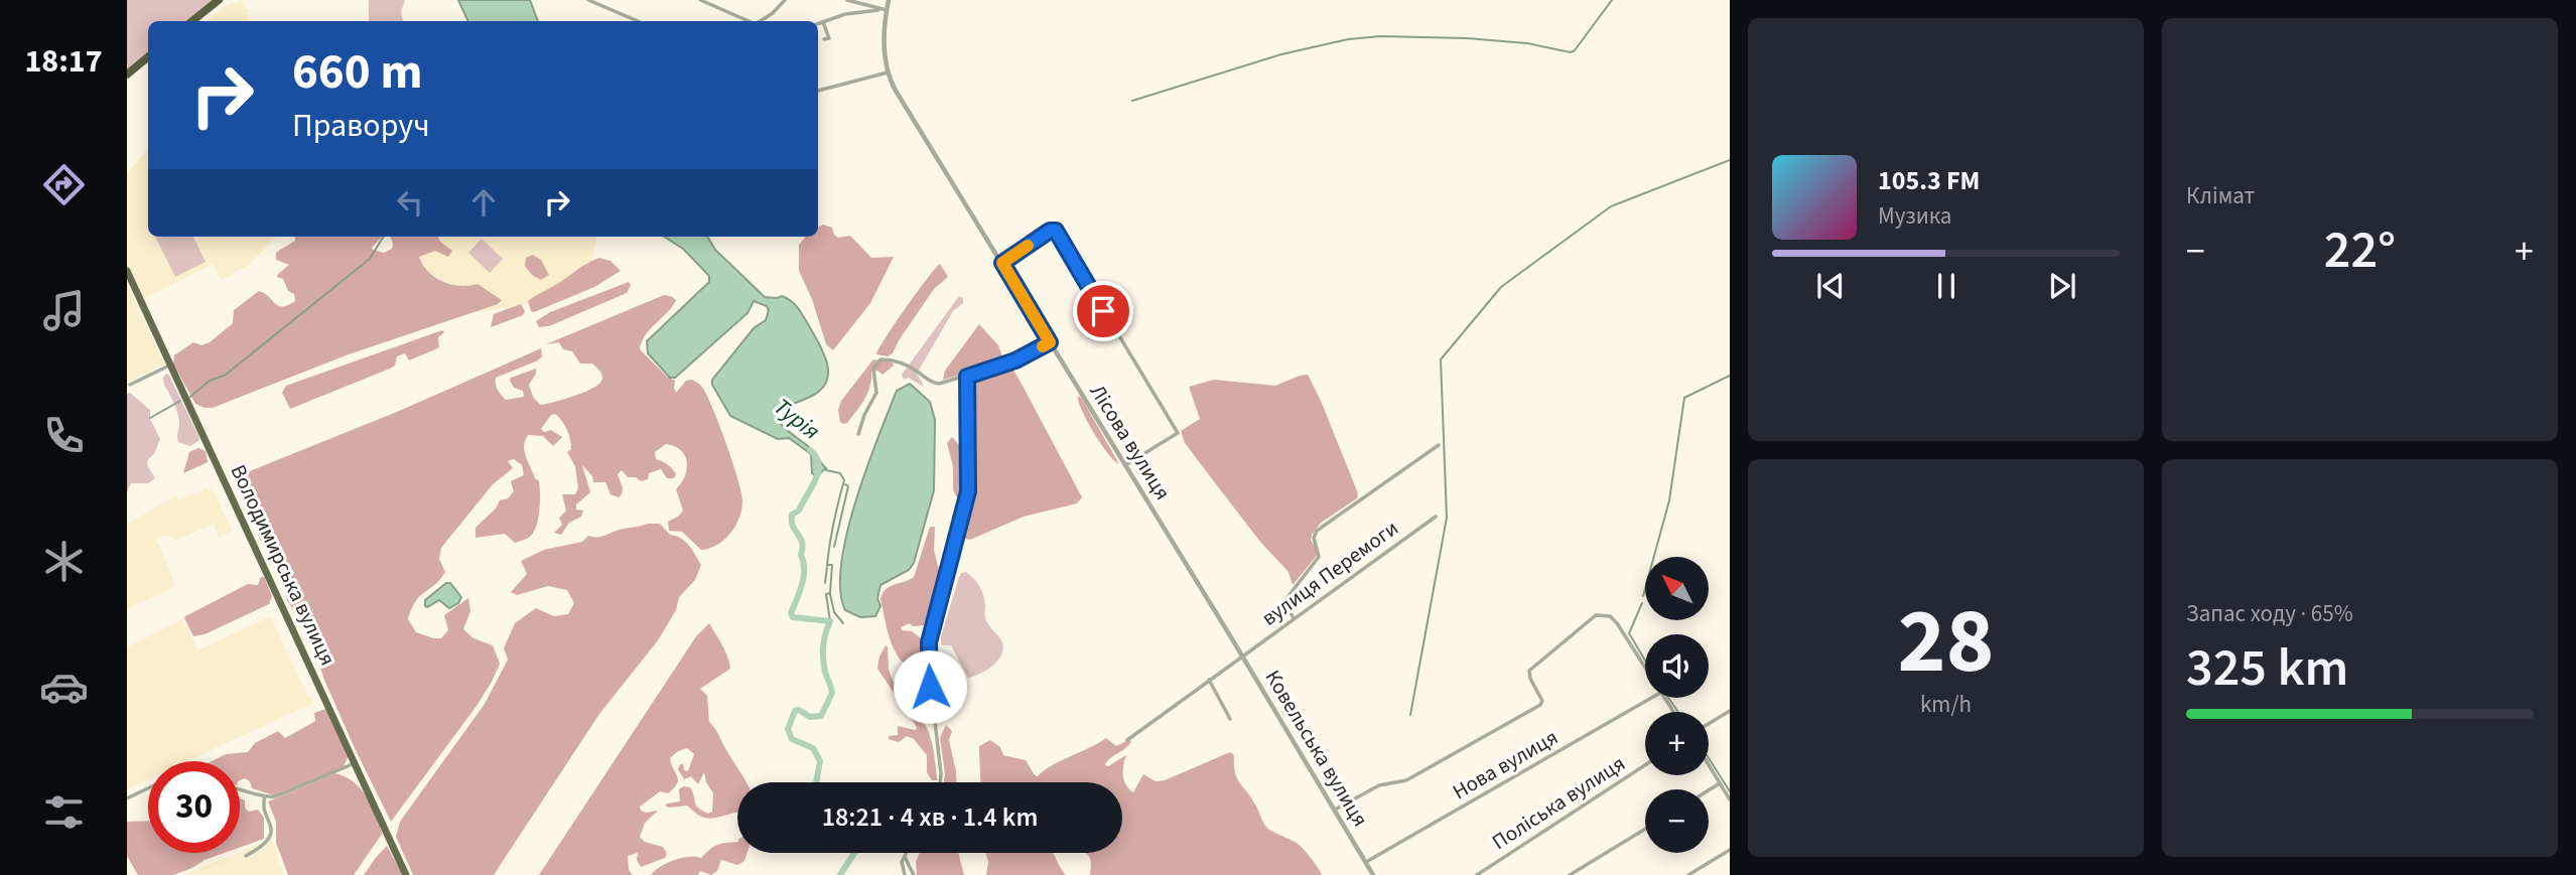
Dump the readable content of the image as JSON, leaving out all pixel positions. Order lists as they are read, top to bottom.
{
  "streets": {
    "main road": ["Володимирська вулиця"],
    "street": [
      "Лісова вулиця",
      "вулиця Перемоги",
      "Ковельська вулиця",
      "Нова вулиця",
      "Поліська вулиця"
    ]
  },
  "crossings": [
    ["Лісова вулиця", "Ковельська вулиця"],
    ["вулиця Перемоги", "Ковельська вулиця"],
    ["Ковельська вулиця", "Нова вулиця"]
  ],
  "water": ["Турія"],
  "north": "top left",
  "page": {
    "tabs": "18:17",
    "tile": [
      "Клімат",
      ["28", "km/h"],
      ["Запас ходу · 65%", "325 km"]
    ],
    "turn": ["660 m", "Праворуч"],
    "song": ["105.3 FM", "Музика"],
    "heat": ["−", "22°", "+"],
    "map_buttons": ["+", "−"],
    "limit": "30",
    "trip": "18:21 · 4 хв · 1.4 km"
  }
}
